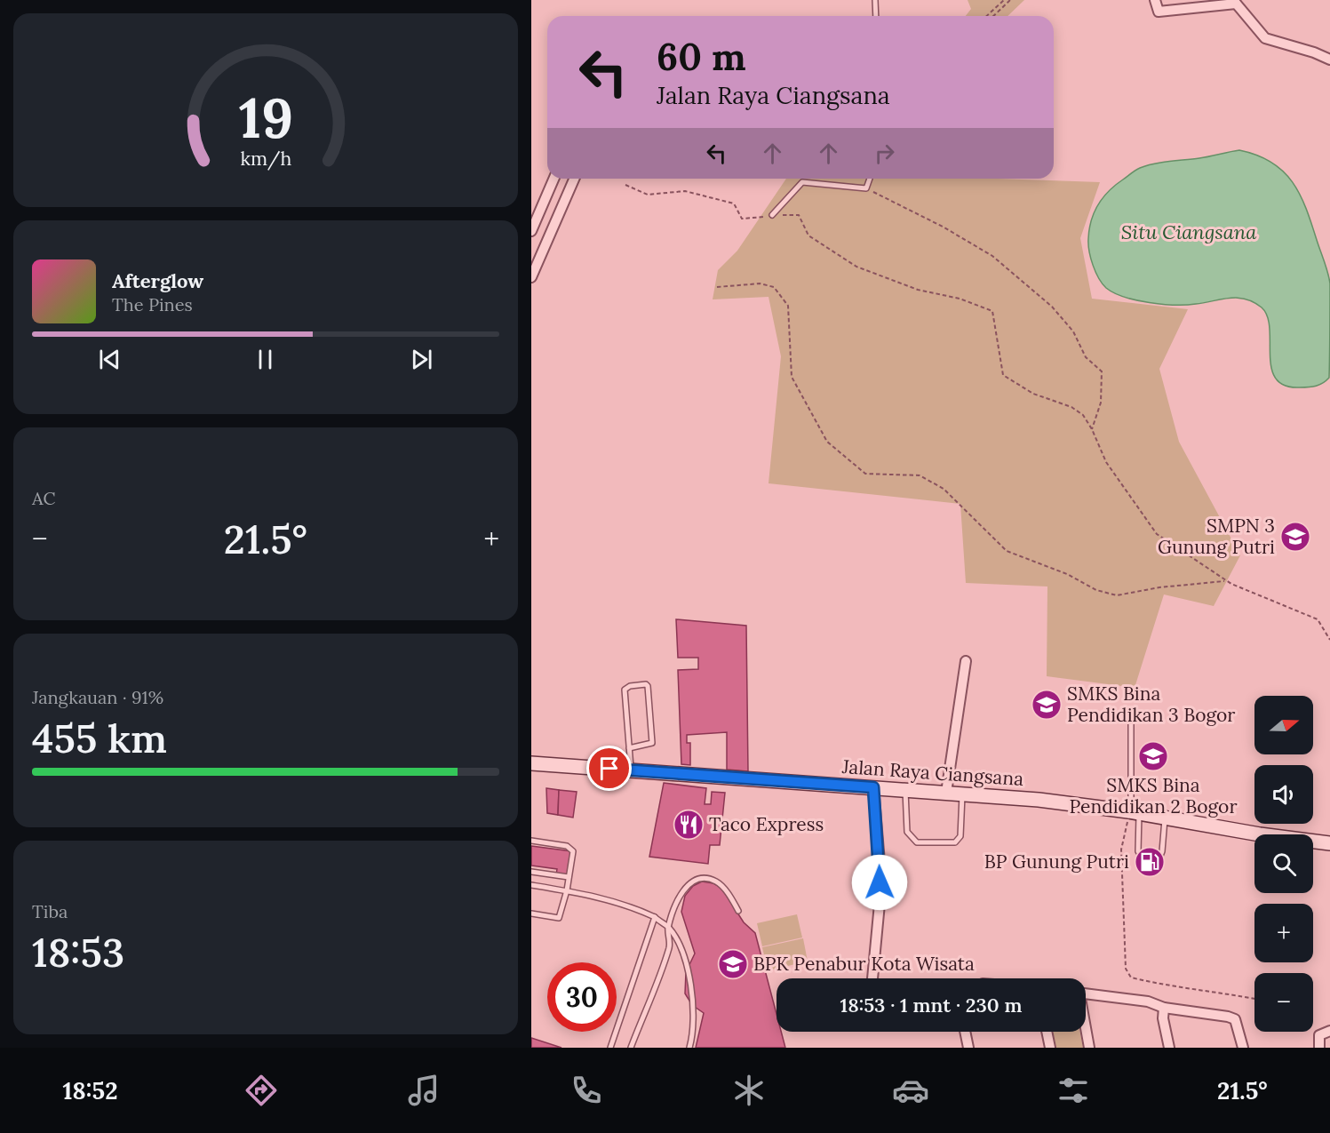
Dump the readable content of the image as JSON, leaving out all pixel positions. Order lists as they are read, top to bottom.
{
  "streets": {
    "main road": ["Jalan Raya Ciangsana"]
  },
  "water": ["Situ Ciangsana"],
  "places": {
    "school or university": [
      "SMPN 3 Gunung Putri",
      "SMKS Bina Pendidikan 3 Bogor",
      "SMKS Bina Pendidikan 2 Bogor",
      "BPK Penabur Kota Wisata"
    ],
    "restaurant": ["Taco Express"],
    "fuel station": ["BP Gunung Putri"]
  },
  "north": "right",
  "page": {
    "turn": ["60 m", "Jalan Raya Ciangsana"],
    "song": ["Afterglow", "The Pines"],
    "tile": [
      "AC",
      ["Jangkauan · 91%", "455 km"],
      ["Tiba", "18:53"]
    ],
    "heat": ["−", "21.5°", "+"],
    "map_buttons": ["+", "−"],
    "limit": "30",
    "trip": "18:53 · 1 mnt · 230 m",
    "tabs": ["18:52", "21.5°"],
    "gauge": ["19", "km/h"]
  }
}
